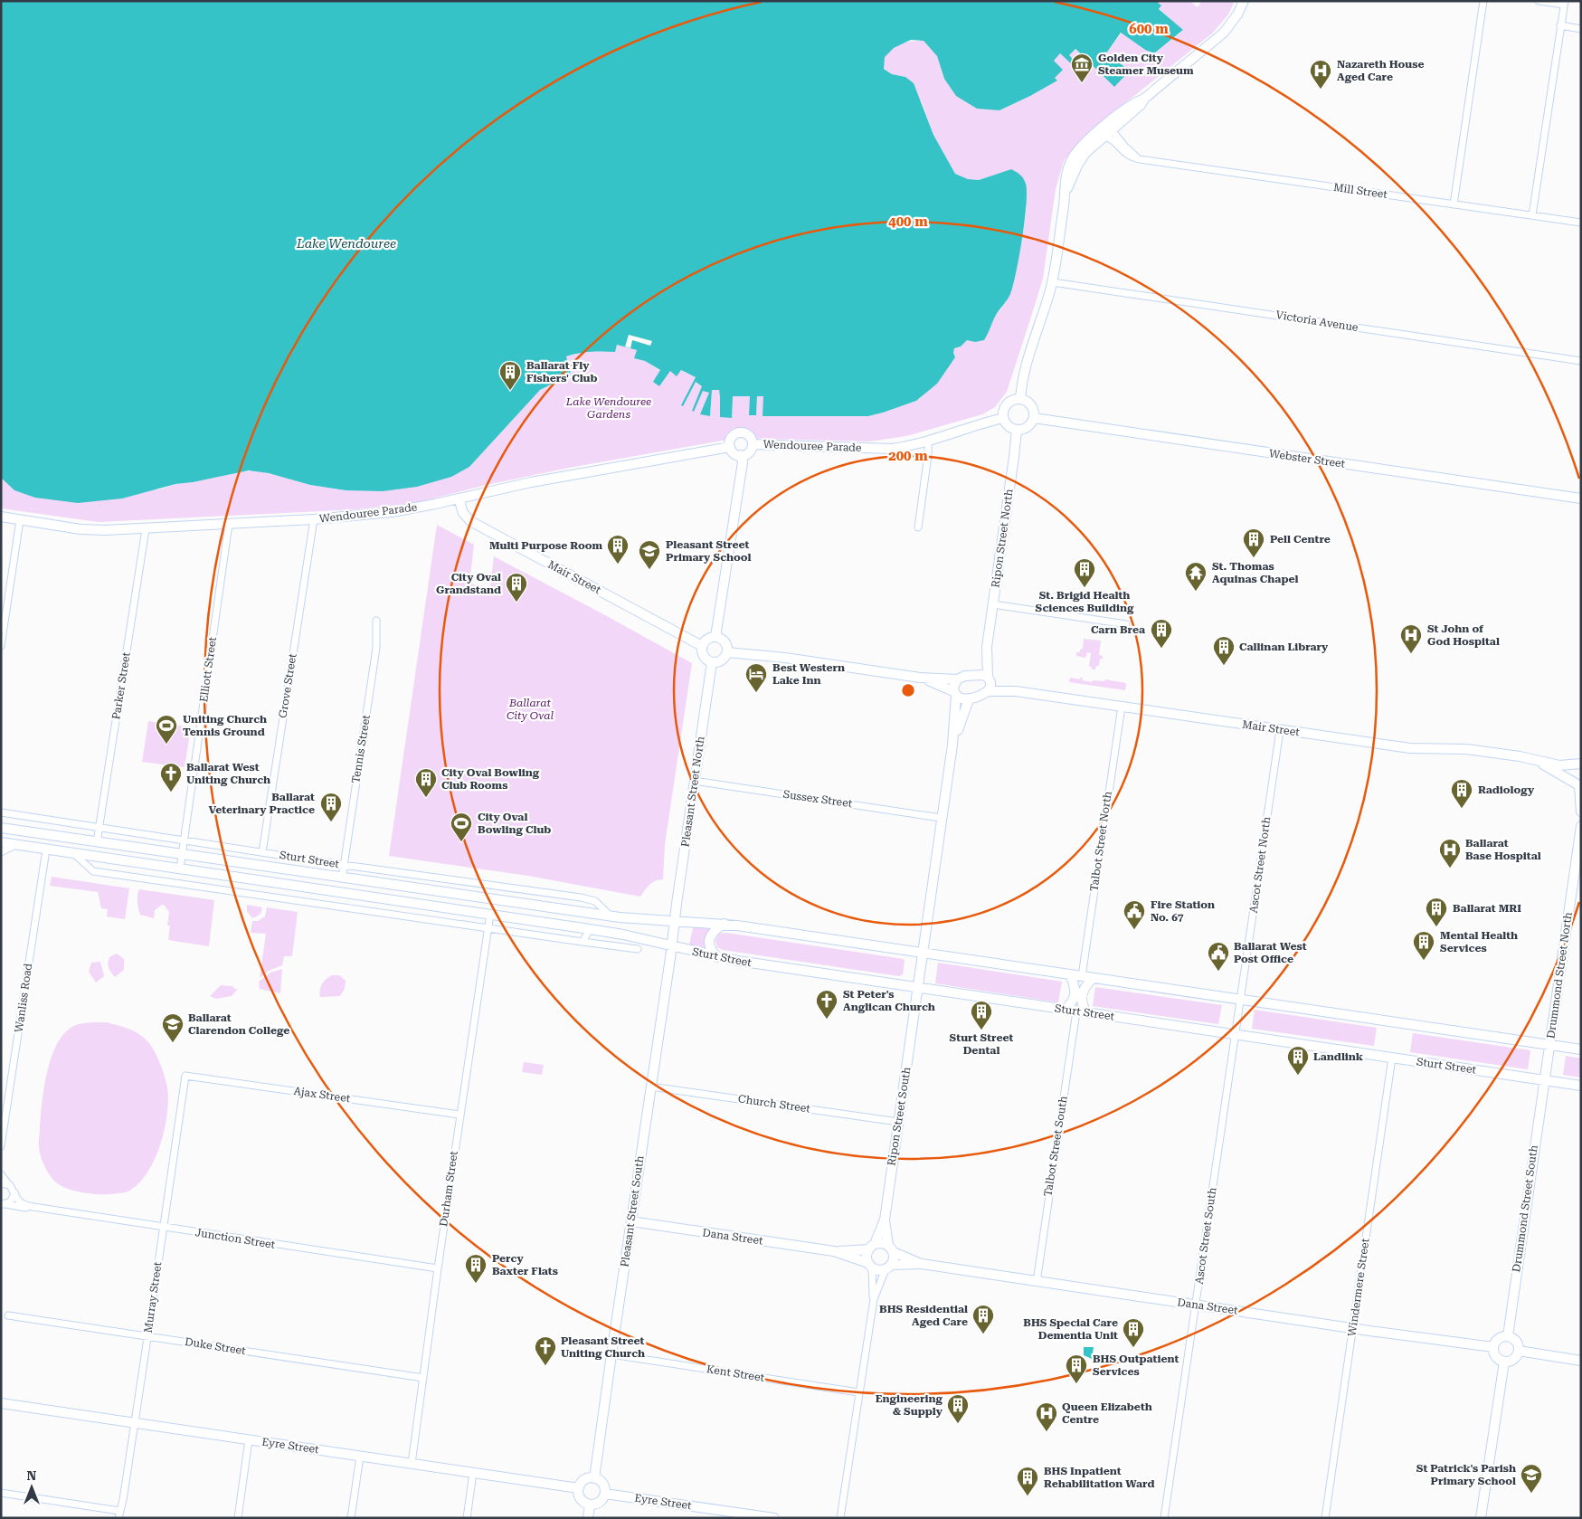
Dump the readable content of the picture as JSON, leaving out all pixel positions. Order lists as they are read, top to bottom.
{
  "streets": {
    "street": [
      "Mill Street",
      "Victoria Avenue",
      "Wendouree Parade",
      "Webster Street",
      "Ripon Street North",
      "Mair Street",
      "Elliott Street",
      "Parker Street",
      "Grove Street",
      "Tennis Street",
      "Pleasant Street North",
      "Sussex Street",
      "Talbot Street North",
      "Sturt Street",
      "Ascot Street North",
      "Drummond Street North",
      "Wanliss Road",
      "Ajax Street",
      "Church Street",
      "Ripon Street South",
      "Talbot Street South",
      "Durham Street",
      "Drummond Street South",
      "Pleasant Street South",
      "Ascot Street South",
      "Dana Street",
      "Junction Street",
      "Windermere Street",
      "Murray Street",
      "Duke Street",
      "Kent Street",
      "Eyre Street"
    ]
  },
  "crossings": [
    ["Wendouree Parade", "Webster Street"],
    ["Wendouree Parade", "Ripon Street North"],
    ["Wendouree Parade", "Mair Street"],
    ["Wendouree Parade", "Elliott Street"],
    ["Wendouree Parade", "Parker Street"],
    ["Wendouree Parade", "Grove Street"],
    ["Webster Street", "Ripon Street North"],
    ["Ripon Street North", "Mair Street"],
    ["Mair Street", "Pleasant Street North"],
    ["Mair Street", "Talbot Street North"],
    ["Mair Street", "Ascot Street North"],
    ["Elliott Street", "Sturt Street"],
    ["Parker Street", "Sturt Street"],
    ["Grove Street", "Sturt Street"],
    ["Tennis Street", "Sturt Street"],
    ["Pleasant Street North", "Sussex Street"],
    ["Pleasant Street North", "Sturt Street"],
    ["Pleasant Street North", "Pleasant Street South"],
    ["Talbot Street North", "Sturt Street"],
    ["Sturt Street", "Ascot Street North"],
    ["Sturt Street", "Drummond Street North"],
    ["Sturt Street", "Wanliss Road"],
    ["Sturt Street", "Ripon Street South"],
    ["Sturt Street", "Talbot Street South"],
    ["Sturt Street", "Durham Street"],
    ["Sturt Street", "Drummond Street South"],
    ["Sturt Street", "Pleasant Street South"],
    ["Sturt Street", "Ascot Street South"],
    ["Sturt Street", "Windermere Street"],
    ["Ascot Street North", "Ascot Street South"],
    ["Drummond Street North", "Drummond Street South"],
    ["Ajax Street", "Durham Street"],
    ["Ajax Street", "Murray Street"],
    ["Church Street", "Ripon Street South"],
    ["Church Street", "Pleasant Street South"],
    ["Ripon Street South", "Dana Street"],
    ["Talbot Street South", "Dana Street"],
    ["Durham Street", "Junction Street"],
    ["Durham Street", "Duke Street"],
    ["Durham Street", "Eyre Street"],
    ["Drummond Street South", "Dana Street"],
    ["Pleasant Street South", "Dana Street"],
    ["Pleasant Street South", "Kent Street"],
    ["Pleasant Street South", "Eyre Street"],
    ["Ascot Street South", "Dana Street"],
    ["Dana Street", "Windermere Street"],
    ["Junction Street", "Murray Street"],
    ["Murray Street", "Duke Street"],
    ["Murray Street", "Eyre Street"]
  ],
  "water": ["Lake Wendouree"],
  "parks": ["Lake Wendouree Gardens", "Ballarat City Oval"],
  "places": {
    "museum": ["Golden City Steamer Museum"],
    "hospital": [
      "Nazareth House Aged Care",
      "St John of God Hospital",
      "Ballarat Base Hospital",
      "Queen Elizabeth Centre"
    ],
    "building": [
      "Ballarat Fly Fishers' Club",
      "Pell Centre",
      "Multi Purpose Room",
      "St. Brigid Health Sciences Building",
      "City Oval Grandstand",
      "Carn Brea",
      "Callinan Library",
      "City Oval Bowling Club Rooms",
      "Radiology",
      "Ballarat Veterinary Practice",
      "Ballarat MRI",
      "Mental Health Services",
      "Sturt Street Dental",
      "Landlink",
      "Percy Baxter Flats",
      "BHS Residential Aged Care",
      "BHS Special Care Dementia Unit",
      "BHS Outpatient Services",
      "Engineering & Supply",
      "BHS Inpatient Rehabilitation Ward"
    ],
    "school or university": ["Pleasant Street Primary School", "Ballarat Clarendon College", "St Patrick's Parish Primary School"],
    "temple": ["St. Thomas Aquinas Chapel"],
    "hotel": ["Best Western Lake Inn"],
    "sports": ["Uniting Church Tennis Ground", "City Oval Bowling Club"],
    "church": ["Ballarat West Uniting Church", "St Peter's Anglican Church", "Pleasant Street Uniting Church"],
    "public building": ["Fire Station No. 67", "Ballarat West Post Office"]
  },
  "north": "top",
  "rings": ["600 m", "400 m", "200 m"]
}
